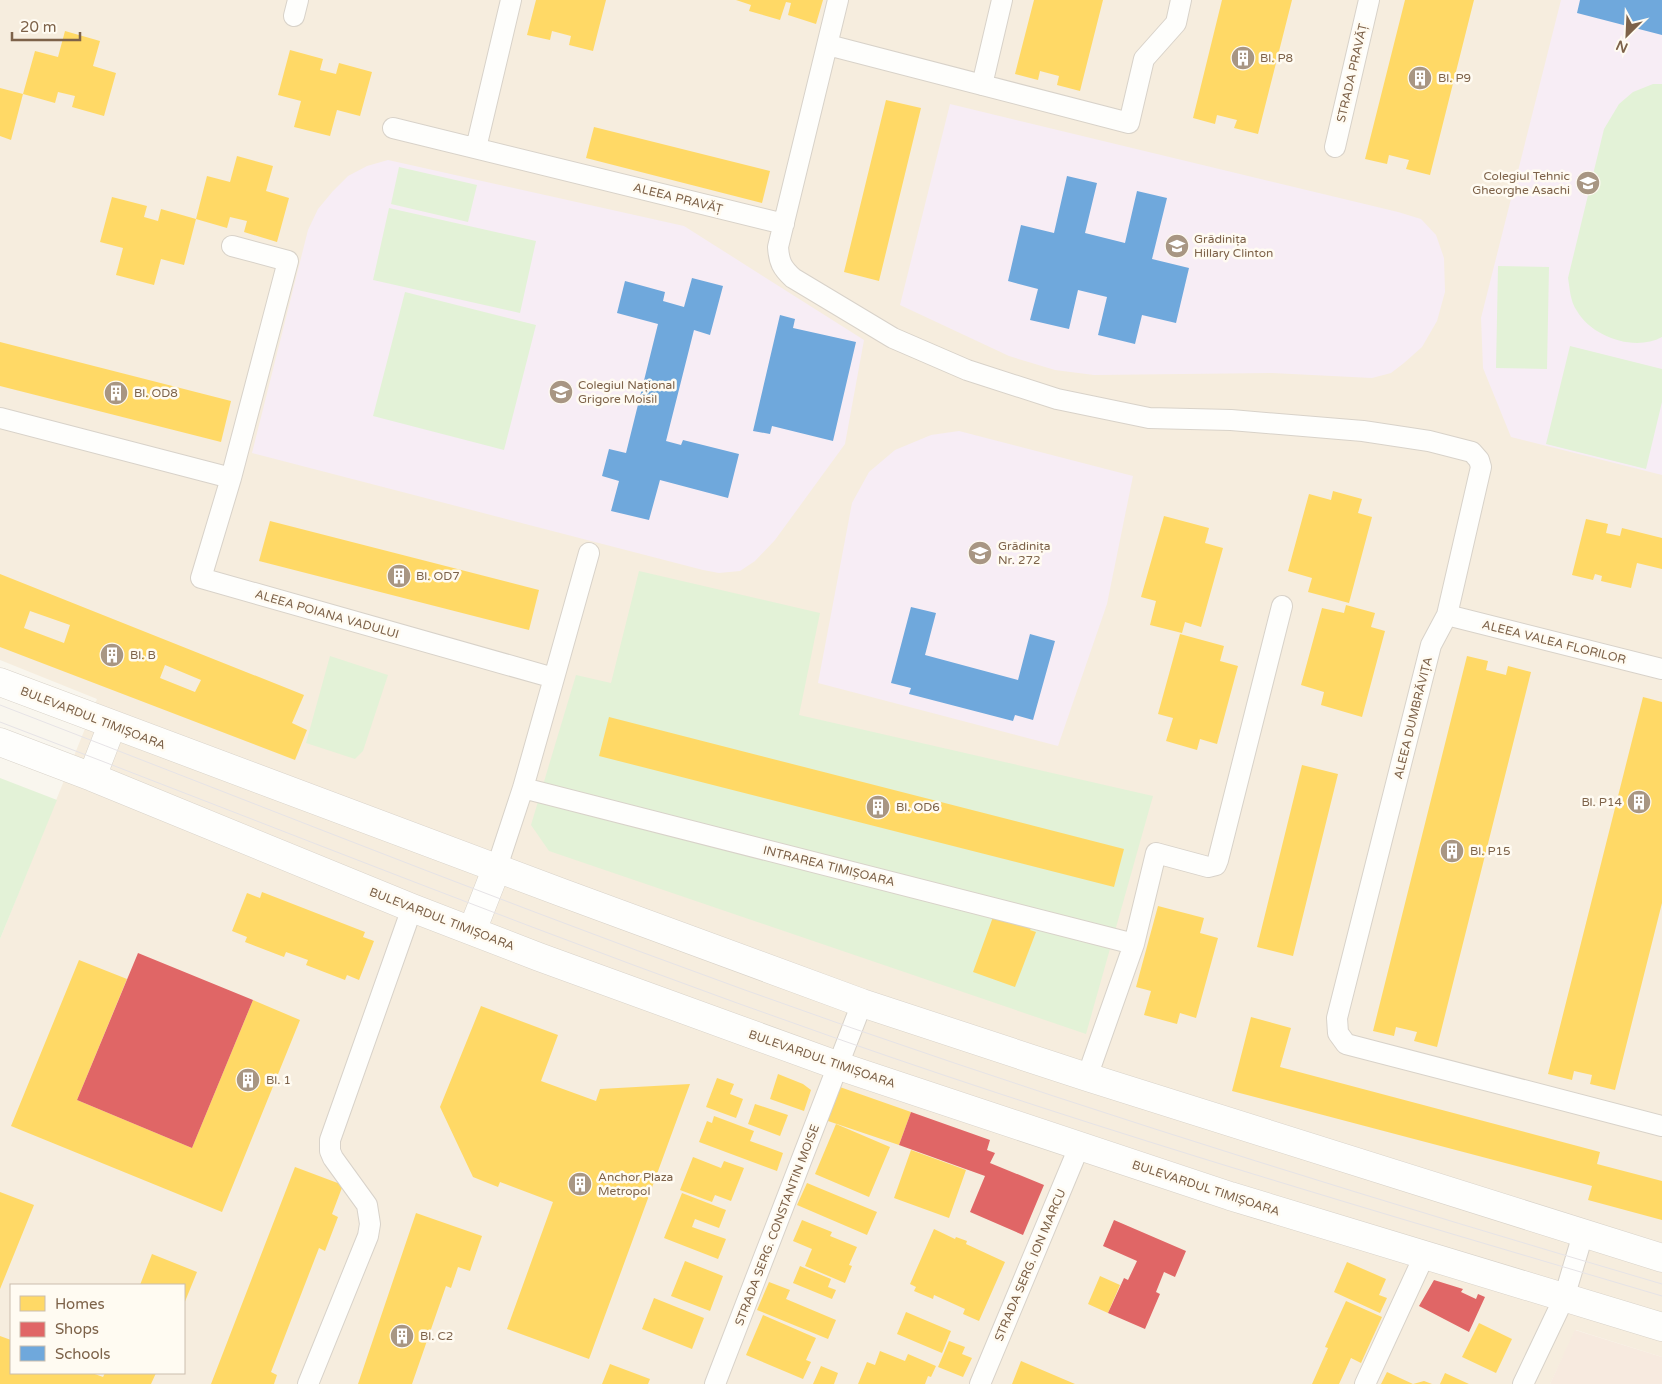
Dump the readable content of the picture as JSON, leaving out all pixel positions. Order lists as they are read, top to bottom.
{
  "streets": {
    "main road": ["BULEVARDUL TIMIȘOARA"],
    "street": [
      "STRADA PRAVĂȚ",
      "ALEEA PRAVĂȚ",
      "ALEEA POIANA VADULUI",
      "ALEEA VALEA FLORILOR",
      "ALEEA DUMBRĂVIȚA",
      "INTRAREA TIMIȘOARA",
      "STRADA SERG. CONSTANTIN MOISE",
      "STRADA SERG. ION MARCU"
    ]
  },
  "crossings": [
    ["ALEEA PRAVĂȚ", "ALEEA DUMBRĂVIȚA"],
    ["ALEEA VALEA FLORILOR", "ALEEA DUMBRĂVIȚA"],
    ["BULEVARDUL TIMIȘOARA", "STRADA SERG. CONSTANTIN MOISE"],
    ["BULEVARDUL TIMIȘOARA", "STRADA SERG. ION MARCU"]
  ],
  "places": {
    "building": [
      "Bl. P8",
      "Bl. P9",
      "Bl. OD8",
      "Bl. OD7",
      "Bl. B",
      "Bl. P14",
      "Bl. OD6",
      "Bl. P15",
      "Bl. 1",
      "Anchor Plaza Metropol",
      "Bl. C2"
    ],
    "school or university": [
      "Colegiul Tehnic Gheorghe Asachi",
      "Grădinița Hillary Clinton",
      "Colegiul Național Grigore Moisil",
      "Grădinița Nr. 272"
    ]
  },
  "legend": ["Homes", "Shops", "Schools"],
  "scale_bar": "20 m",
  "north": "bottom left"
}
